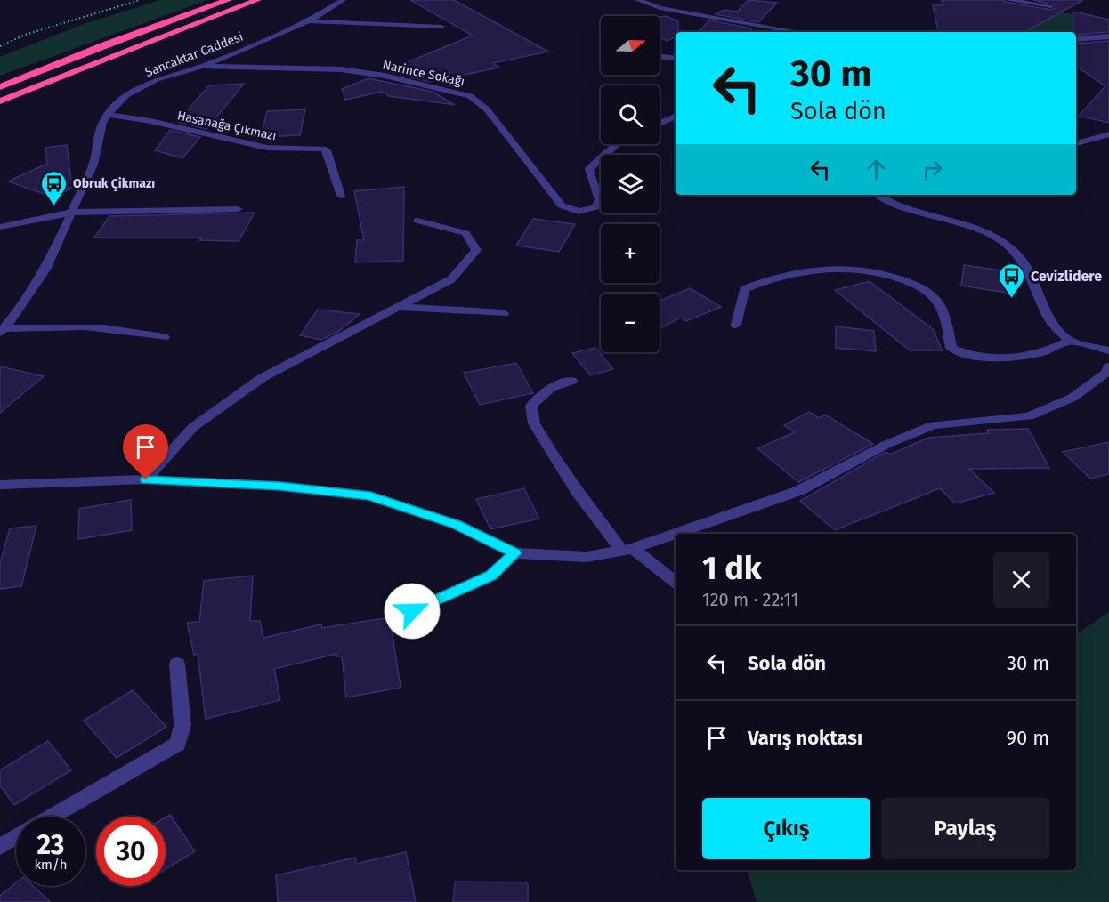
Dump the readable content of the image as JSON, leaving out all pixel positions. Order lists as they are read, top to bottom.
{
  "streets": {
    "street": ["Sancaktar Caddesi", "Narince Sokağı", "Hasanağa Çıkmazı"]
  },
  "crossings": [
    ["Sancaktar Caddesi", "Narince Sokağı"],
    ["Sancaktar Caddesi", "Hasanağa Çıkmazı"]
  ],
  "places": {
    "bus stop": ["Obruk Çikmazı", "Cevizlidere"]
  },
  "north": "right",
  "page": {
    "map_buttons": ["+", "−"],
    "turn": ["30 m", "Sola dön"],
    "heading": ["1 dk", "120 m · 22:11"],
    "list": [
      {
        "name": "Sola dön",
        "value": "30 m"
      },
      {
        "name": "Varış noktası",
        "value": "90 m"
      }
    ],
    "buttons": ["Çıkış", "Paylaş"],
    "speed": "23 km/h",
    "limit": "30"
  }
}
